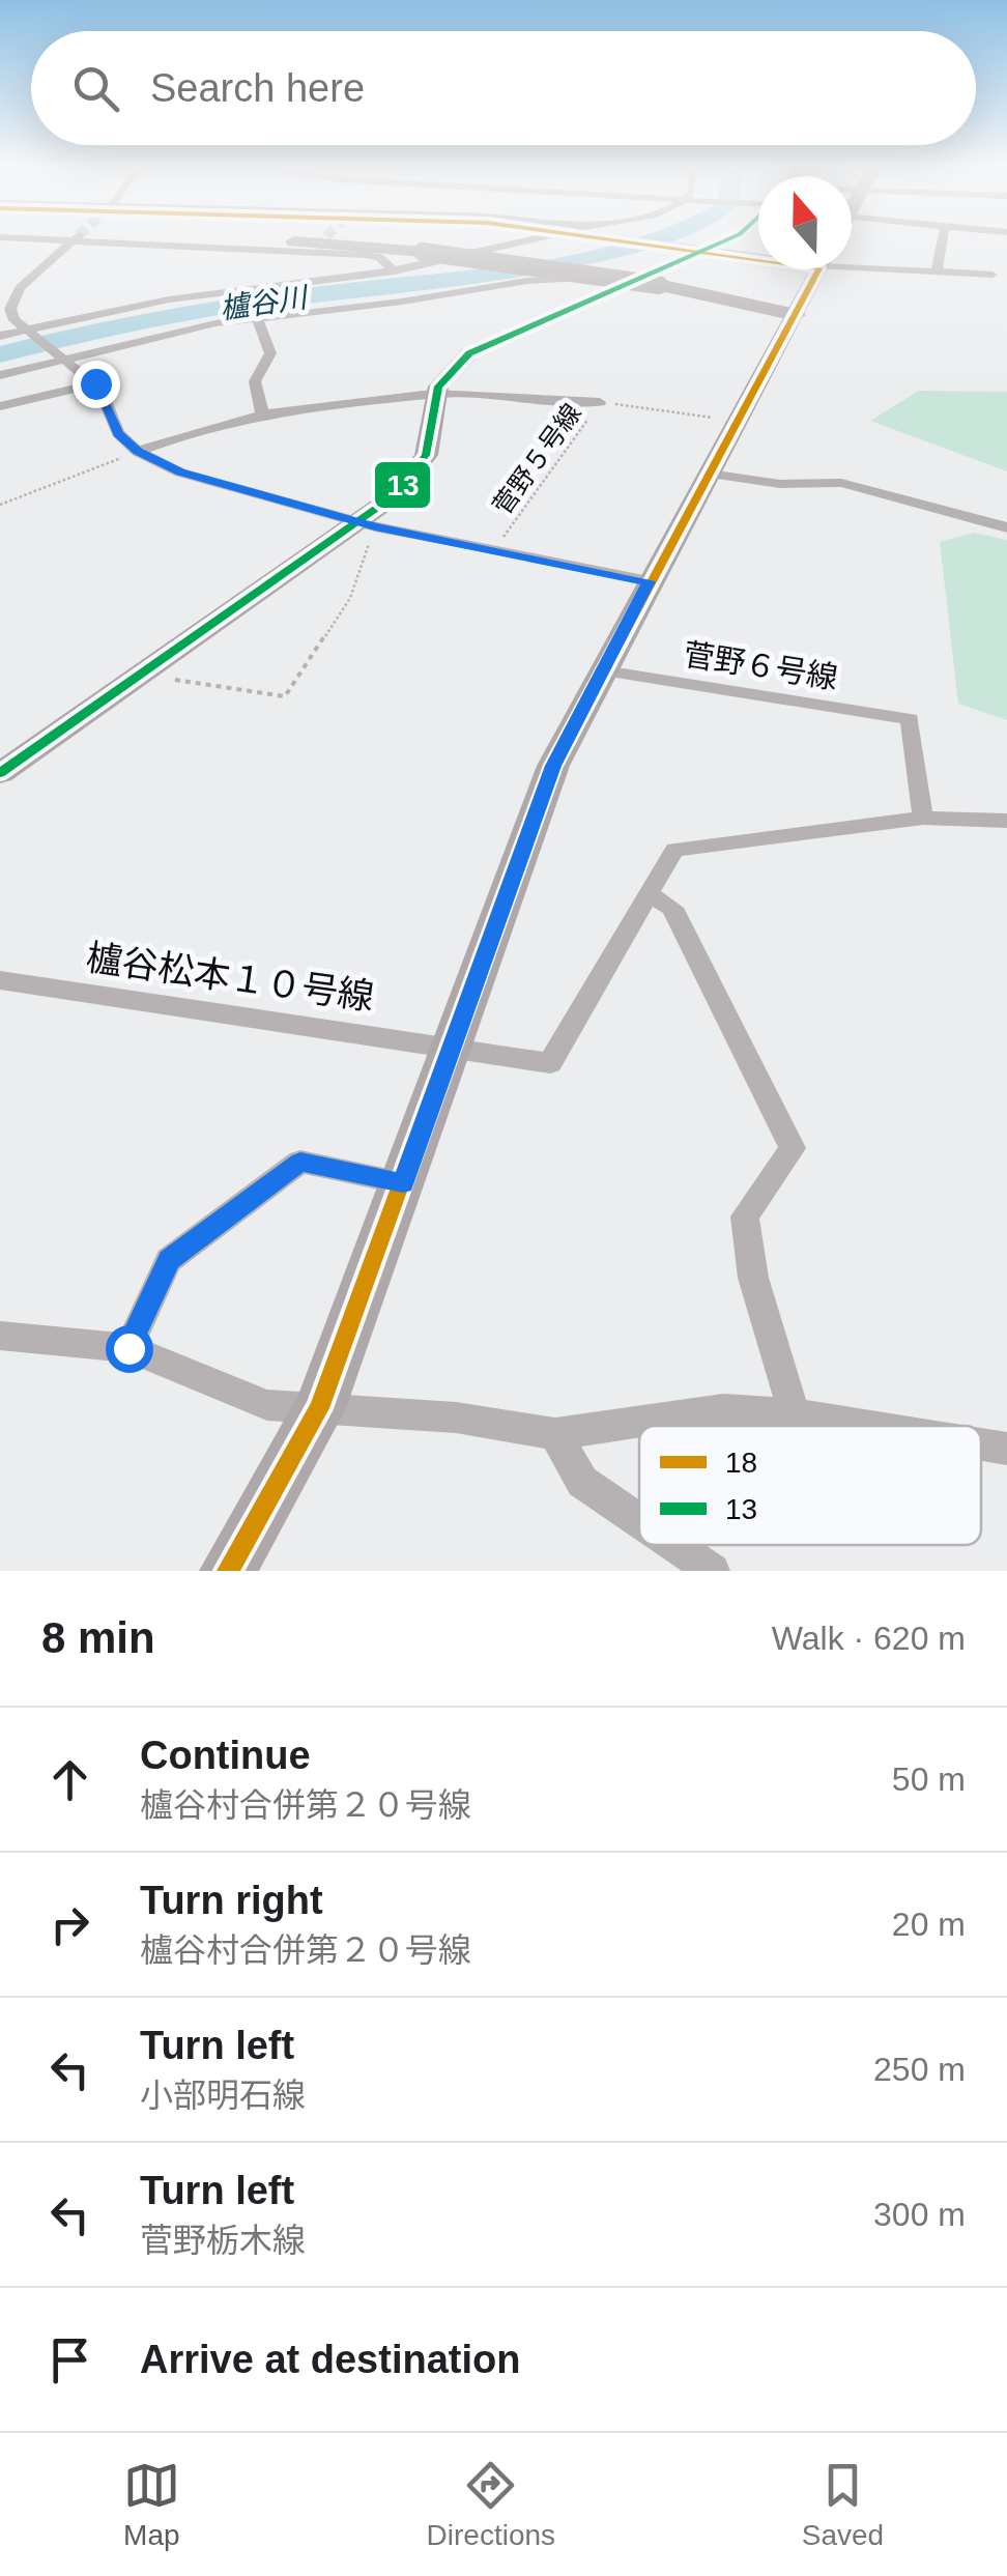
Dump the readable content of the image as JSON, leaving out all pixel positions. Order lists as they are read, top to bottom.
{
  "streets": {
    "street": ["菅野６号線", "櫨谷松本１０号線"],
    "path": ["菅野５号線"]
  },
  "water": ["櫨谷川"],
  "lines": ["transit line 18", "transit line 13"],
  "legend": ["18", "13"],
  "north": "top",
  "page": {
    "search": "Search here",
    "heading": ["8 min", "Walk · 620 m"],
    "list": [
      ["Continue", "櫨谷村合併第２０号線", "50 m"],
      ["Turn right", "櫨谷村合併第２０号線", "20 m"],
      ["Turn left", "小部明石線", "250 m"],
      ["Turn left", "菅野栃木線", "300 m"],
      "Arrive at destination"
    ],
    "nav": ["Map", "Directions", "Saved"]
  }
}
